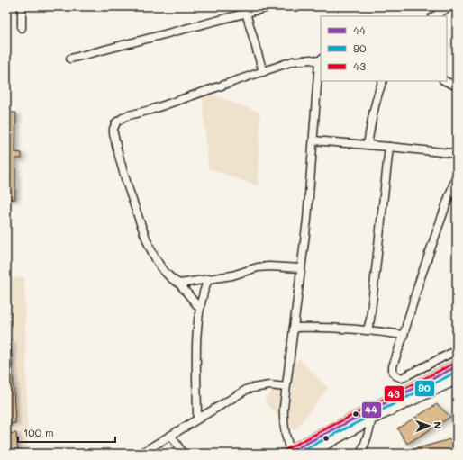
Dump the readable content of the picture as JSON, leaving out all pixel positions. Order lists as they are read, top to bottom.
{
  "lines": ["transit line 43", "transit line 44", "transit line 90"],
  "legend": ["44", "90", "43"],
  "scale_bar": "100 m",
  "north": "right"
}
